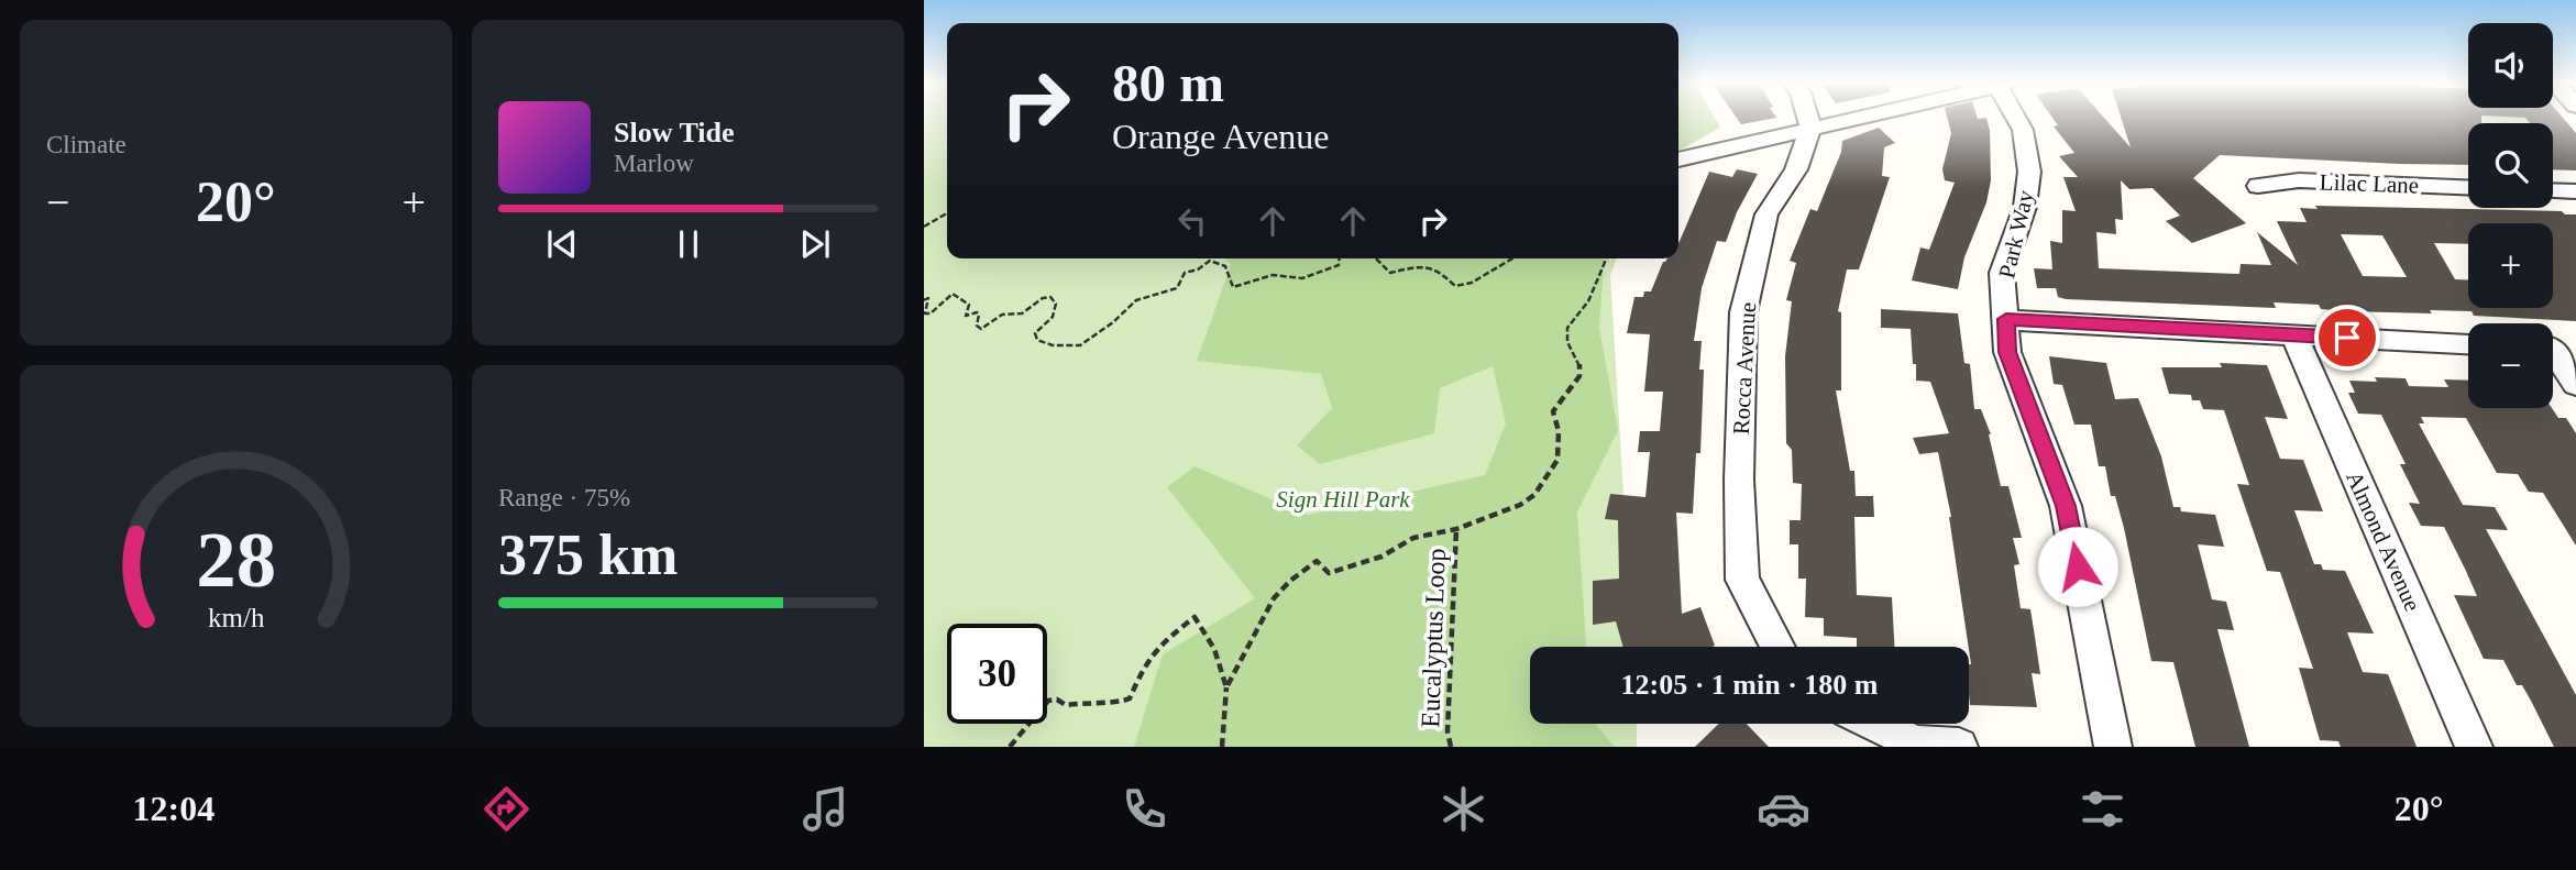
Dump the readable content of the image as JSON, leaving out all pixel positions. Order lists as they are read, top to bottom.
{
  "streets": {
    "street": [
      "Lilac Lane",
      "Park Way",
      "Rocca Avenue",
      "Almond Avenue"
    ],
    "path": ["Eucalyptus Loop"]
  },
  "parks": ["Sign Hill Park"],
  "page": {
    "tile": [
      "Climate",
      ["Range · 75%", "375 km"]
    ],
    "map_buttons": ["+", "−"],
    "turn": ["80 m", "Orange Avenue"],
    "song": ["Slow Tide", "Marlow"],
    "heat": ["−", "20°", "+"],
    "limit": "30",
    "trip": "12:05 · 1 min · 180 m",
    "tabs": ["12:04", "20°"],
    "gauge": ["28", "km/h"]
  }
}
